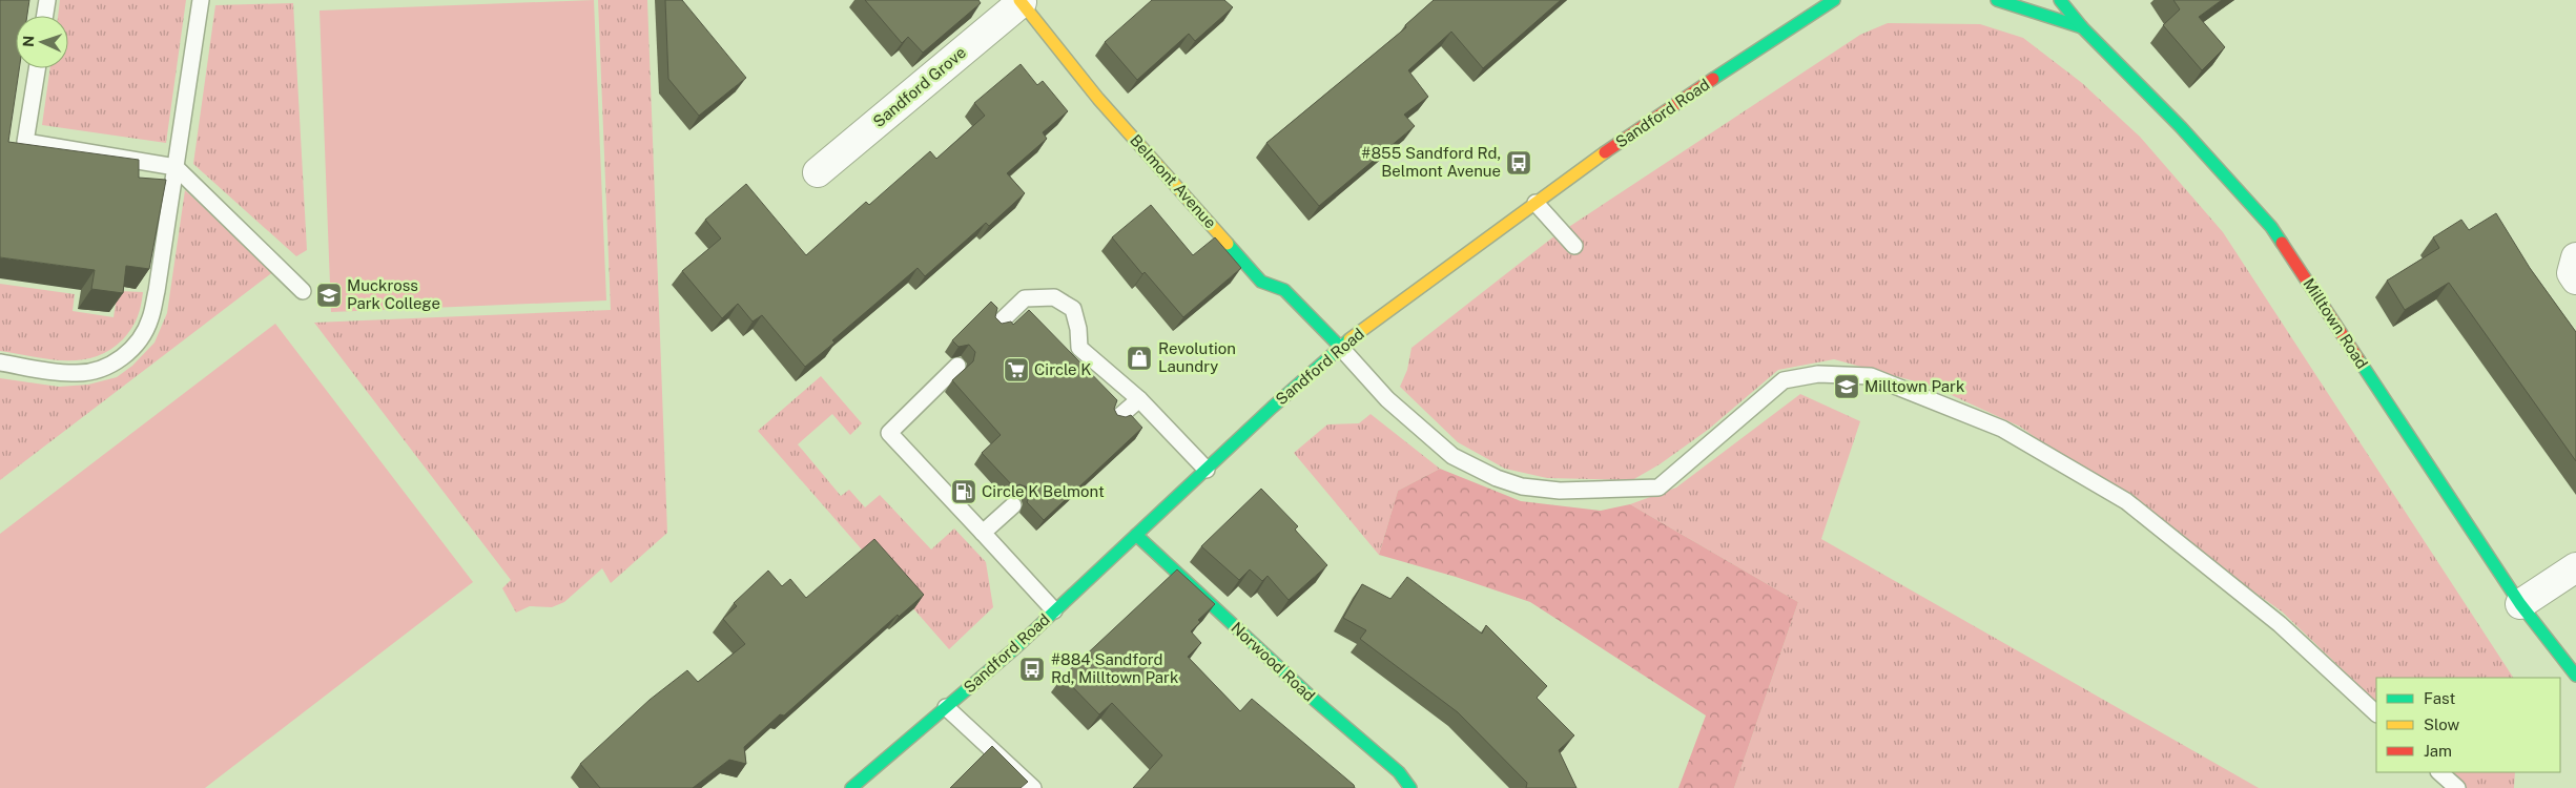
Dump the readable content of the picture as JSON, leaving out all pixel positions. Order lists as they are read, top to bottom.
{
  "streets": {
    "main road": [
      "Sandford Road",
      "Belmont Avenue",
      "Milltown Road",
      "Norwood Road"
    ],
    "street": ["Sandford Grove"]
  },
  "crossings": [
    ["Sandford Grove", "Belmont Avenue"],
    ["Sandford Road", "Belmont Avenue"],
    ["Sandford Road", "Norwood Road"]
  ],
  "places": {
    "bus stop": ["#855 Sandford Rd, Belmont Avenue", "#884 Sandford Rd, Milltown Park"],
    "school or university": ["Muckross Park College", "Milltown Park"],
    "shop": ["Revolution Laundry"],
    "supermarket": ["Circle K"],
    "fuel station": ["Circle K Belmont"]
  },
  "legend": ["Fast", "Slow", "Jam"],
  "north": "left"
}
